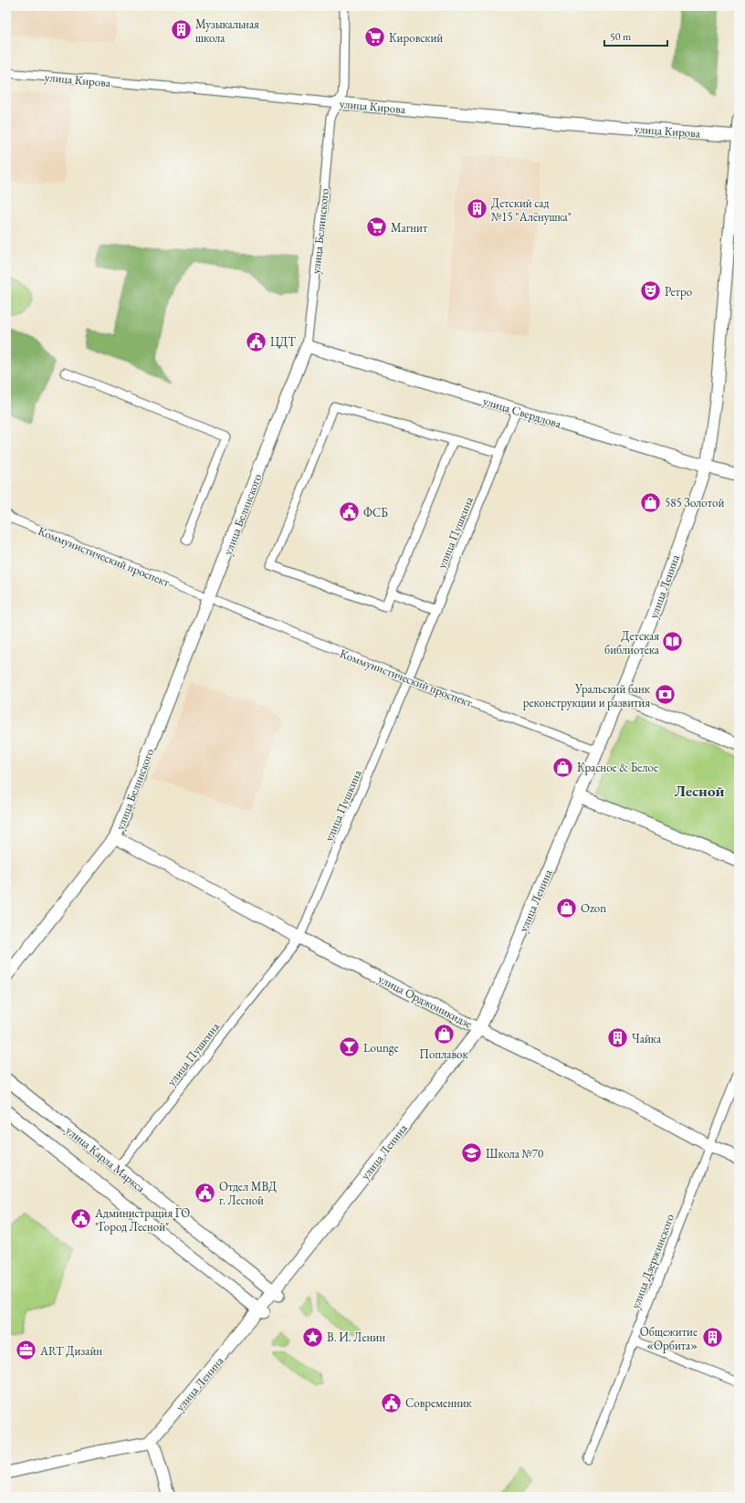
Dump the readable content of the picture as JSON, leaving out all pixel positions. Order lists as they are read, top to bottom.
{
  "streets": {
    "main road": [
      "улица Кирова",
      "улица Белинского",
      "улица Свердлова",
      "улица Ленина",
      "улица Орджоникидзе",
      "улица Карла Маркса"
    ],
    "street": ["улица Пушкина", "Коммунистический проспект", "улица Дзержинского"]
  },
  "crossings": [
    ["улица Кирова", "улица Белинского"],
    ["улица Кирова", "улица Ленина"],
    ["улица Белинского", "улица Свердлова"],
    ["улица Белинского", "улица Орджоникидзе"],
    ["улица Свердлова", "улица Пушкина"],
    ["улица Свердлова", "улица Ленина"],
    ["улица Пушкина", "Коммунистический проспект"],
    ["улица Пушкина", "улица Орджоникидзе"],
    ["улица Пушкина", "улица Карла Маркса"],
    ["Коммунистический проспект", "улица Ленина"],
    ["улица Ленина", "улица Орджоникидзе"],
    ["улица Ленина", "улица Карла Маркса"],
    ["улица Орджоникидзе", "улица Дзержинского"]
  ],
  "districts": ["Лесной"],
  "places": {
    "building": [
      "Музыкальная школа",
      "Детский сад №15 \"Алёнушка\"",
      "Чайка",
      "Общежитие «Орбита»"
    ],
    "supermarket": ["Кировский", "Магнит"],
    "theatre": ["Ретро"],
    "public building": [
      "ЦДТ",
      "ФСБ",
      "Отдел МВД г. Лесной",
      "Администрация ГО \"Город Лесной\"",
      "Современник"
    ],
    "shop": [
      "585 Золотой",
      "Красное & Белое",
      "Ozon",
      "Поплавок"
    ],
    "library": ["Детская библиотека"],
    "bank": ["Уральский банк реконструкции и развития"],
    "bar": ["Lounge"],
    "school or university": ["Школа №70"],
    "place": ["В. И. Ленин"],
    "office": ["ART Дизайн"]
  },
  "scale_bar": "50 m"
}
